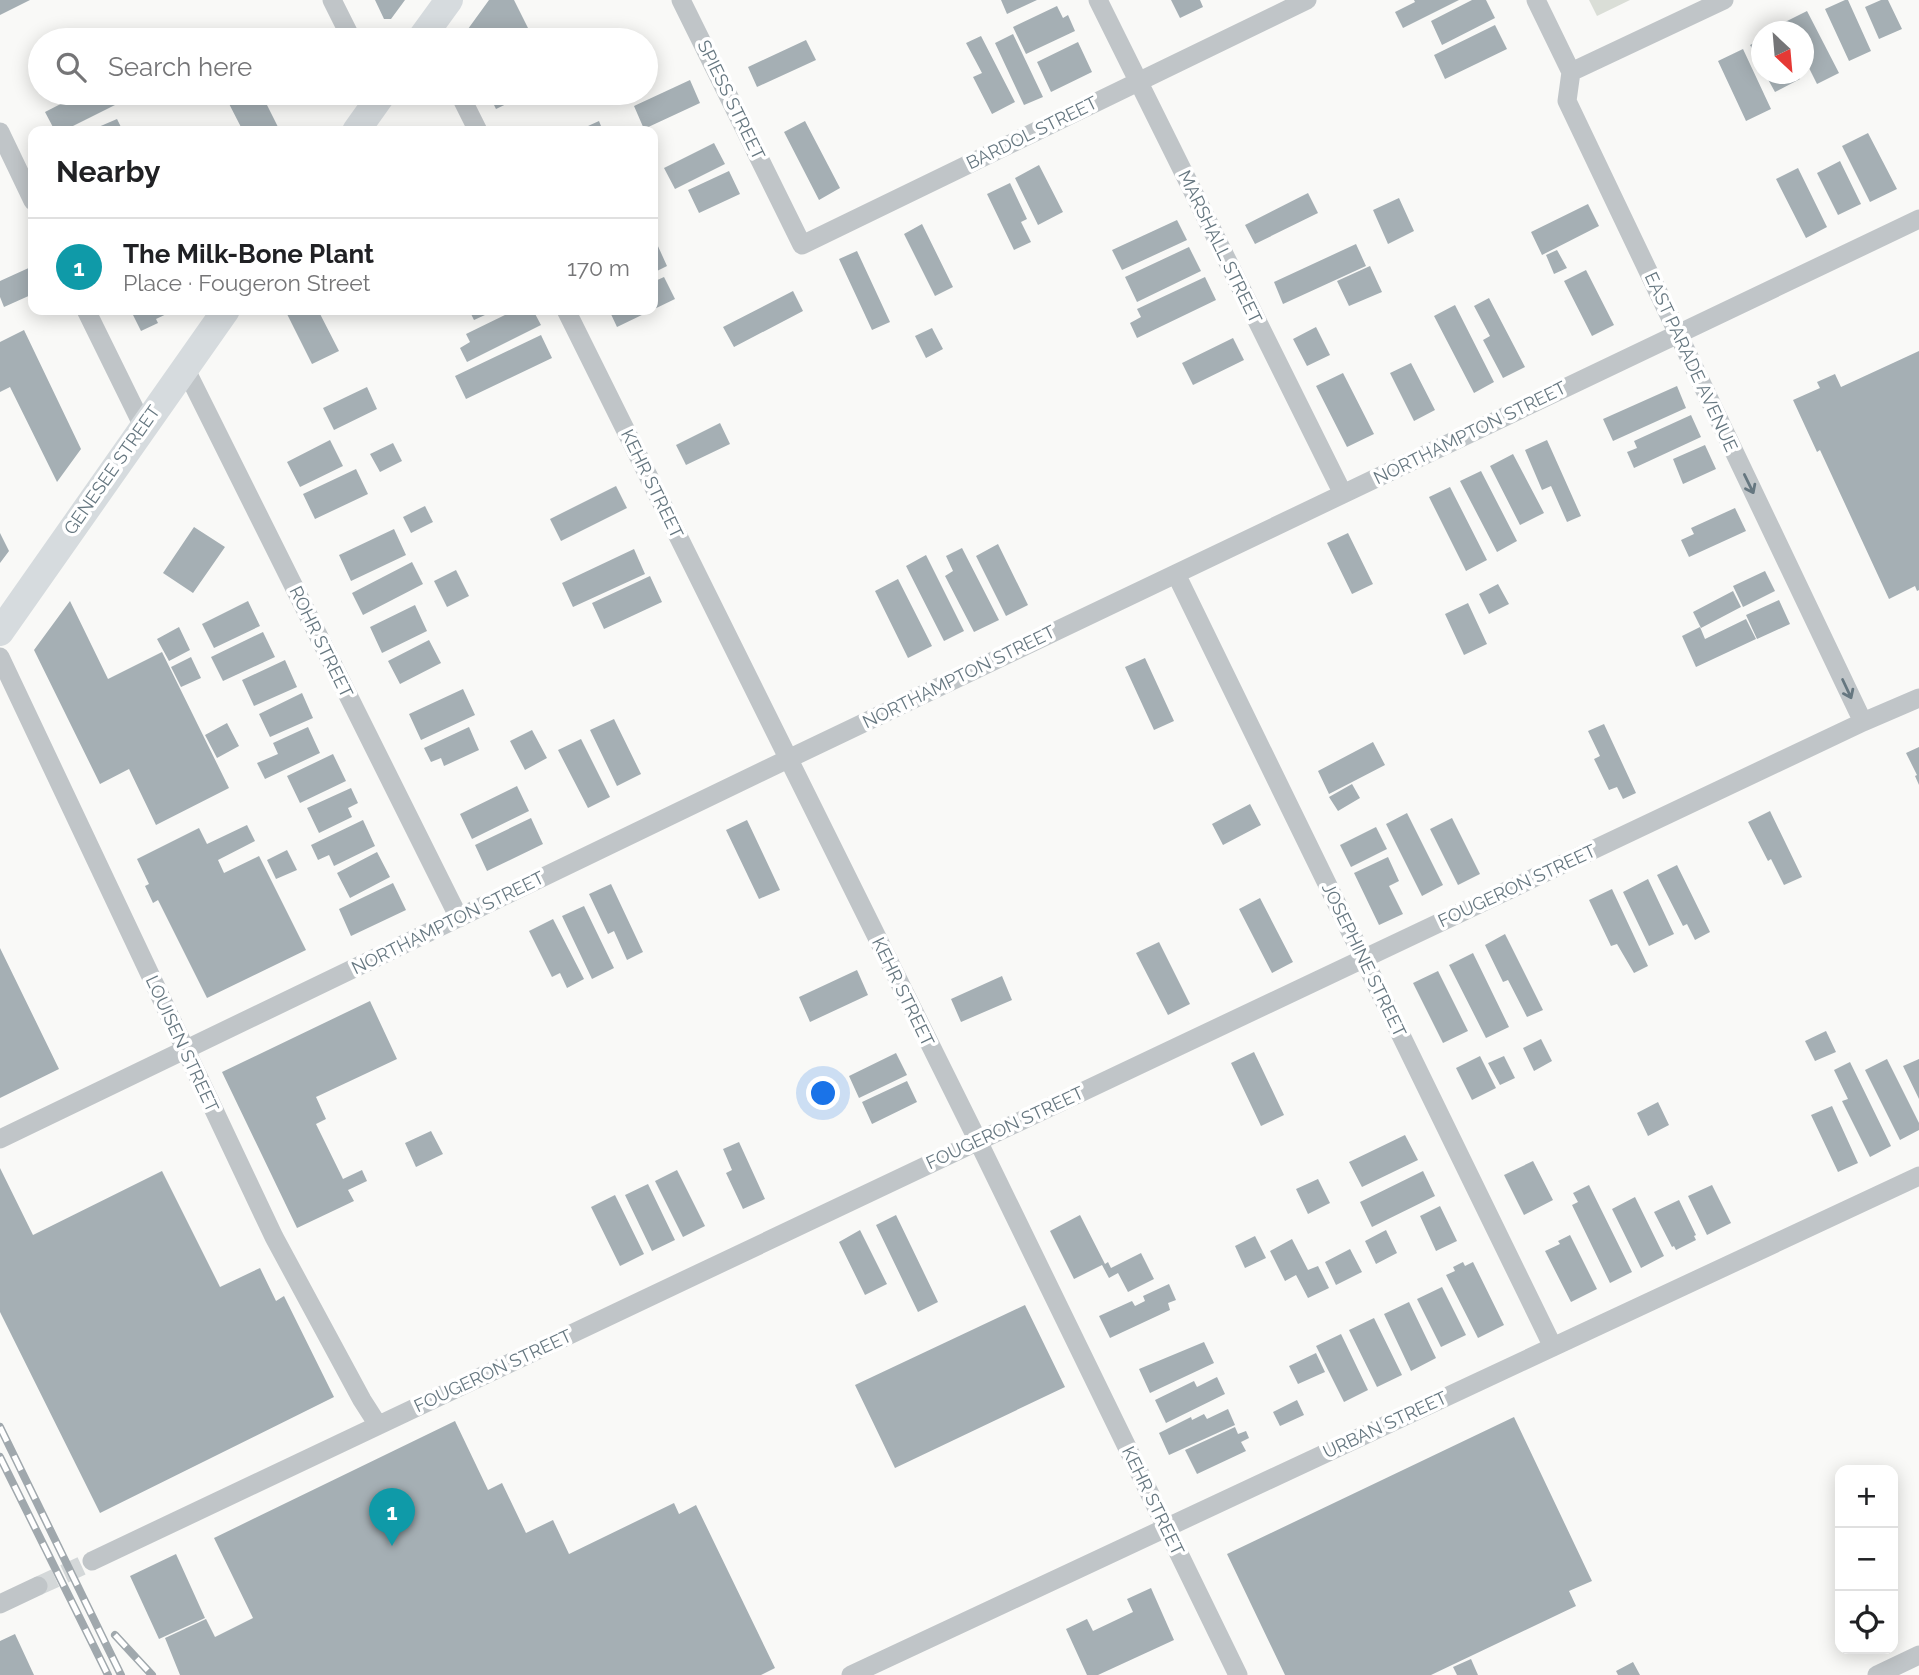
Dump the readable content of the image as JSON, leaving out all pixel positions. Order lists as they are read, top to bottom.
{
  "streets": {
    "main road": ["GENESEE STREET"],
    "street": [
      "SPIESS STREET",
      "BARDOL STREET",
      "MARSHALL STREET",
      "EAST PARADE AVENUE",
      "NORTHAMPTON STREET",
      "KEHR STREET",
      "ROHR STREET",
      "FOUGERON STREET",
      "JOSEPHINE STREET",
      "LOUISEN STREET",
      "URBAN STREET"
    ]
  },
  "crossings": [
    ["SPIESS STREET", "BARDOL STREET"],
    ["BARDOL STREET", "MARSHALL STREET"],
    ["MARSHALL STREET", "NORTHAMPTON STREET"],
    ["EAST PARADE AVENUE", "NORTHAMPTON STREET"],
    ["EAST PARADE AVENUE", "FOUGERON STREET"],
    ["NORTHAMPTON STREET", "KEHR STREET"],
    ["NORTHAMPTON STREET", "ROHR STREET"],
    ["NORTHAMPTON STREET", "JOSEPHINE STREET"],
    ["NORTHAMPTON STREET", "LOUISEN STREET"],
    ["GENESEE STREET", "ROHR STREET"],
    ["KEHR STREET", "FOUGERON STREET"],
    ["KEHR STREET", "URBAN STREET"],
    ["FOUGERON STREET", "JOSEPHINE STREET"],
    ["FOUGERON STREET", "LOUISEN STREET"],
    ["JOSEPHINE STREET", "URBAN STREET"]
  ],
  "one_way": ["EAST PARADE AVENUE"],
  "north": "bottom right",
  "page": {
    "search": "Search here",
    "heading": "Nearby",
    "list": [
      {
        "mark": "1",
        "name": "The Milk-Bone Plant",
        "note": "Place · Fougeron Street",
        "value": "170 m"
      }
    ],
    "map_buttons": ["+", "−"],
    "pins": "1"
  }
}
